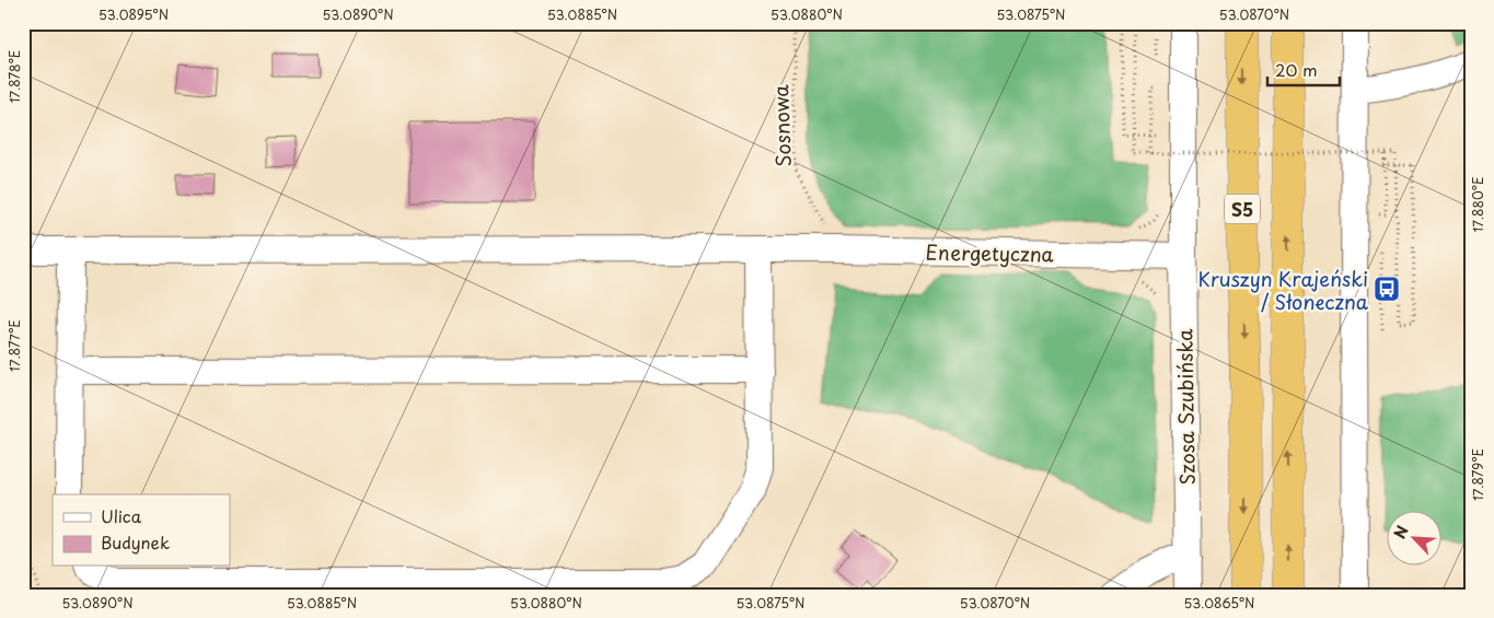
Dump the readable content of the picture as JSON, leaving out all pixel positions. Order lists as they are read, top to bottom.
{
  "streets": {
    "highway": ["S5"],
    "street": ["Energetyczna", "Szosa Szubińska"],
    "path": ["Sosnowa"]
  },
  "crossings": [
    ["Sosnowa", "Energetyczna"],
    ["Energetyczna", "Szosa Szubińska"]
  ],
  "places": {
    "bus stop": ["Kruszyn Krajeński / Słoneczna"]
  },
  "legend": ["Ulica", "Budynek"],
  "scale_bar": "20 m",
  "north": "top left",
  "coordinates": [
    "53.0895°N",
    "53.0890°N",
    "53.0885°N",
    "53.0880°N",
    "53.0875°N",
    "53.0870°N",
    "17.878°E",
    "17.880°E",
    "17.877°E",
    "17.879°E",
    "53.0865°N"
  ]
}
